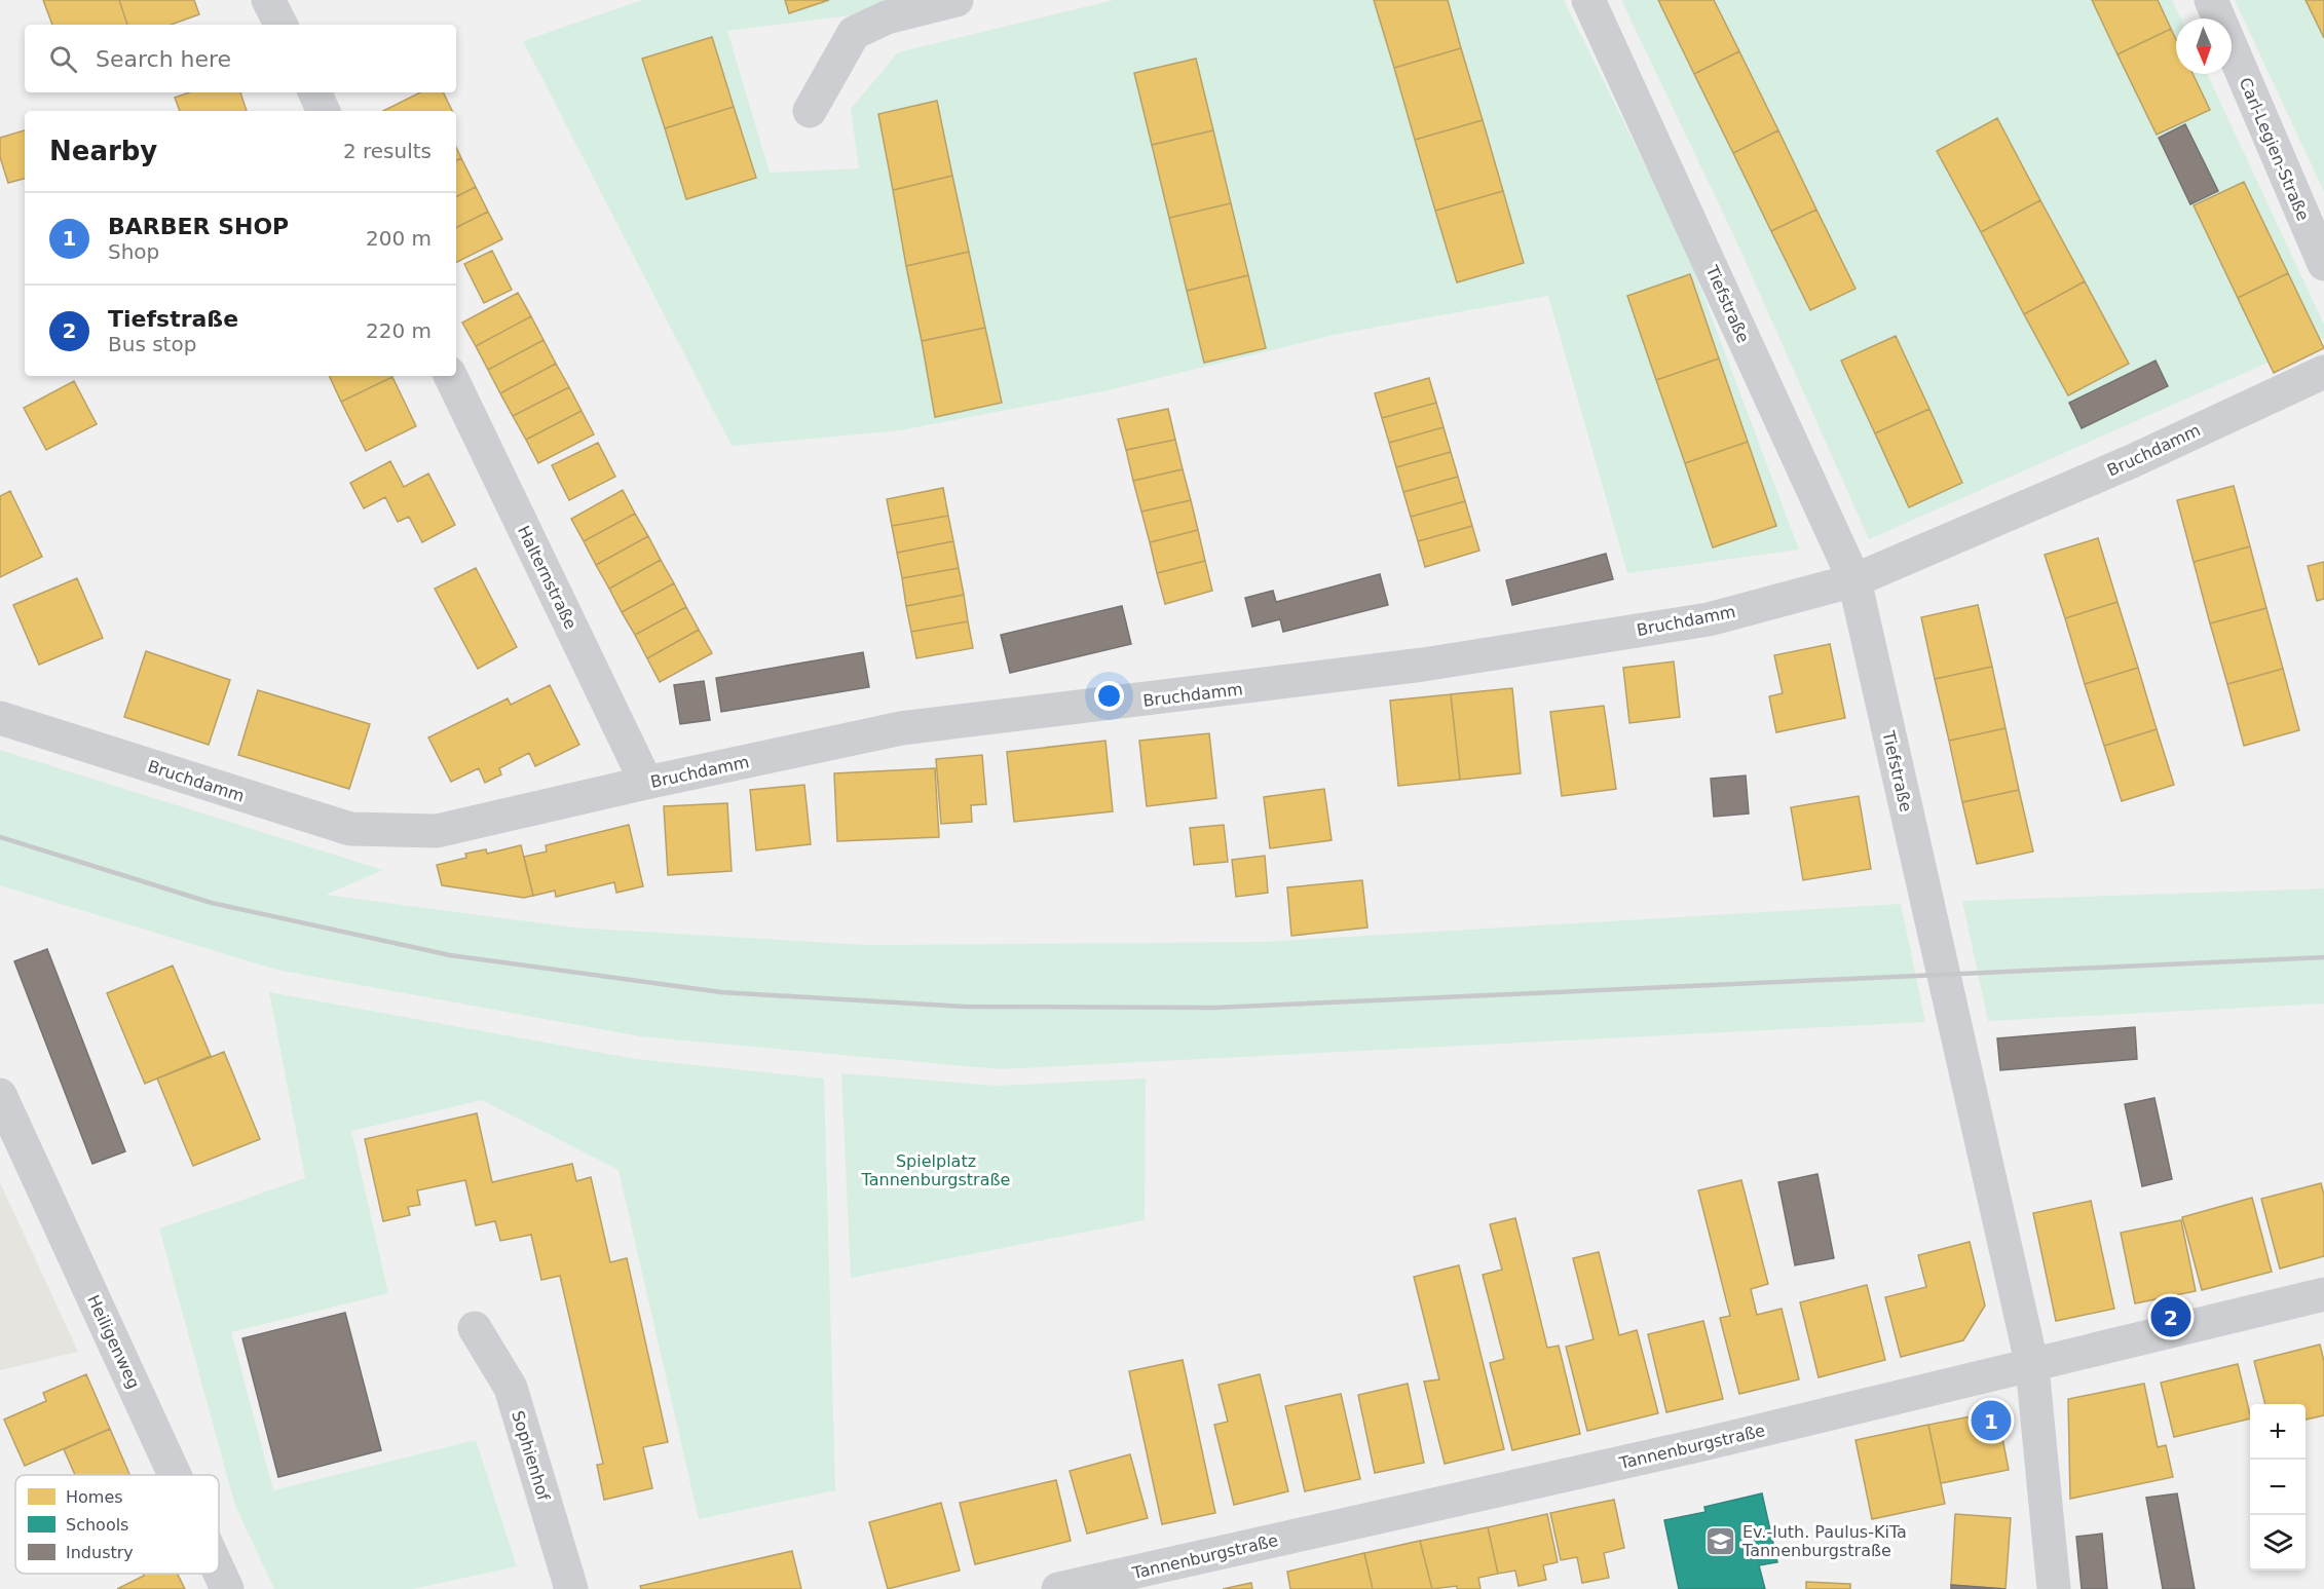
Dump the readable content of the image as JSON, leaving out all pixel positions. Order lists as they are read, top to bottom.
{
  "streets": {
    "street": [
      "Carl-Legien-Straße",
      "Tiefstraße",
      "Bruchdamm",
      "Halternstraße",
      "Heiligenweg",
      "Tannenburgstraße",
      "Sophienhof"
    ]
  },
  "crossings": [
    ["Tiefstraße", "Bruchdamm"],
    ["Tiefstraße", "Tannenburgstraße"],
    ["Bruchdamm", "Halternstraße"]
  ],
  "parks": ["Spielplatz Tannenburgstraße"],
  "places": {
    "school or university": ["Ev.-luth. Paulus-KiTa Tannenburgstraße"]
  },
  "legend": ["Homes", "Schools", "Industry"],
  "north": "bottom",
  "page": {
    "search": "Search here",
    "heading": ["Nearby", "2 results"],
    "list": [
      {
        "mark": "1",
        "name": "BARBER SHOP",
        "note": "Shop",
        "value": "200 m"
      },
      {
        "mark": "2",
        "name": "Tiefstraße",
        "note": "Bus stop",
        "value": "220 m"
      }
    ],
    "pins": ["2", "1"],
    "map_buttons": ["+", "−"]
  }
}
